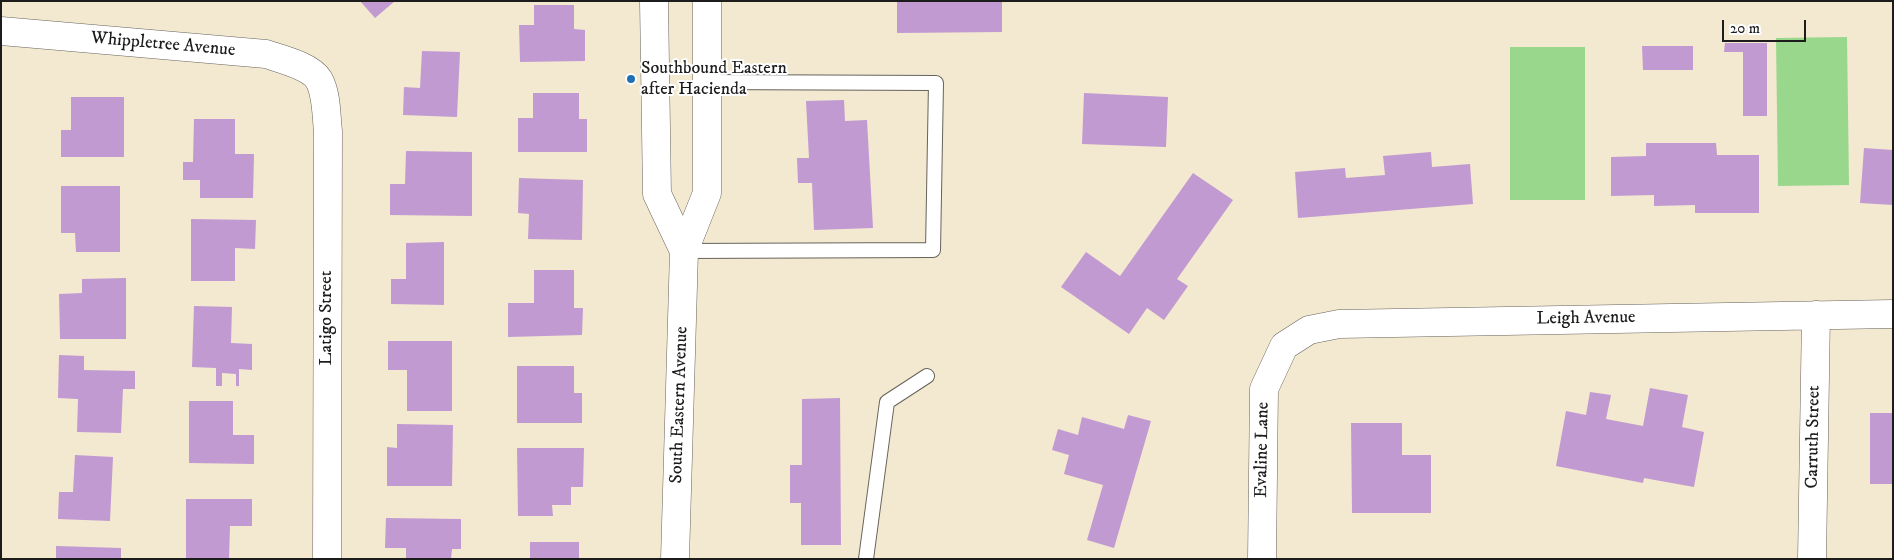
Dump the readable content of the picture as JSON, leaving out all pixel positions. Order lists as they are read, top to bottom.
{
  "streets": {
    "street": [
      "Whippletree Avenue",
      "Latigo Street",
      "Leigh Avenue",
      "South Eastern Avenue",
      "Carruth Street",
      "Evaline Lane"
    ]
  },
  "crossings": [
    ["Whippletree Avenue", "Latigo Street"],
    ["Leigh Avenue", "Carruth Street"],
    ["Leigh Avenue", "Evaline Lane"]
  ],
  "places": ["Southbound Eastern after Hacienda"],
  "scale_bar": "20 m"
}
